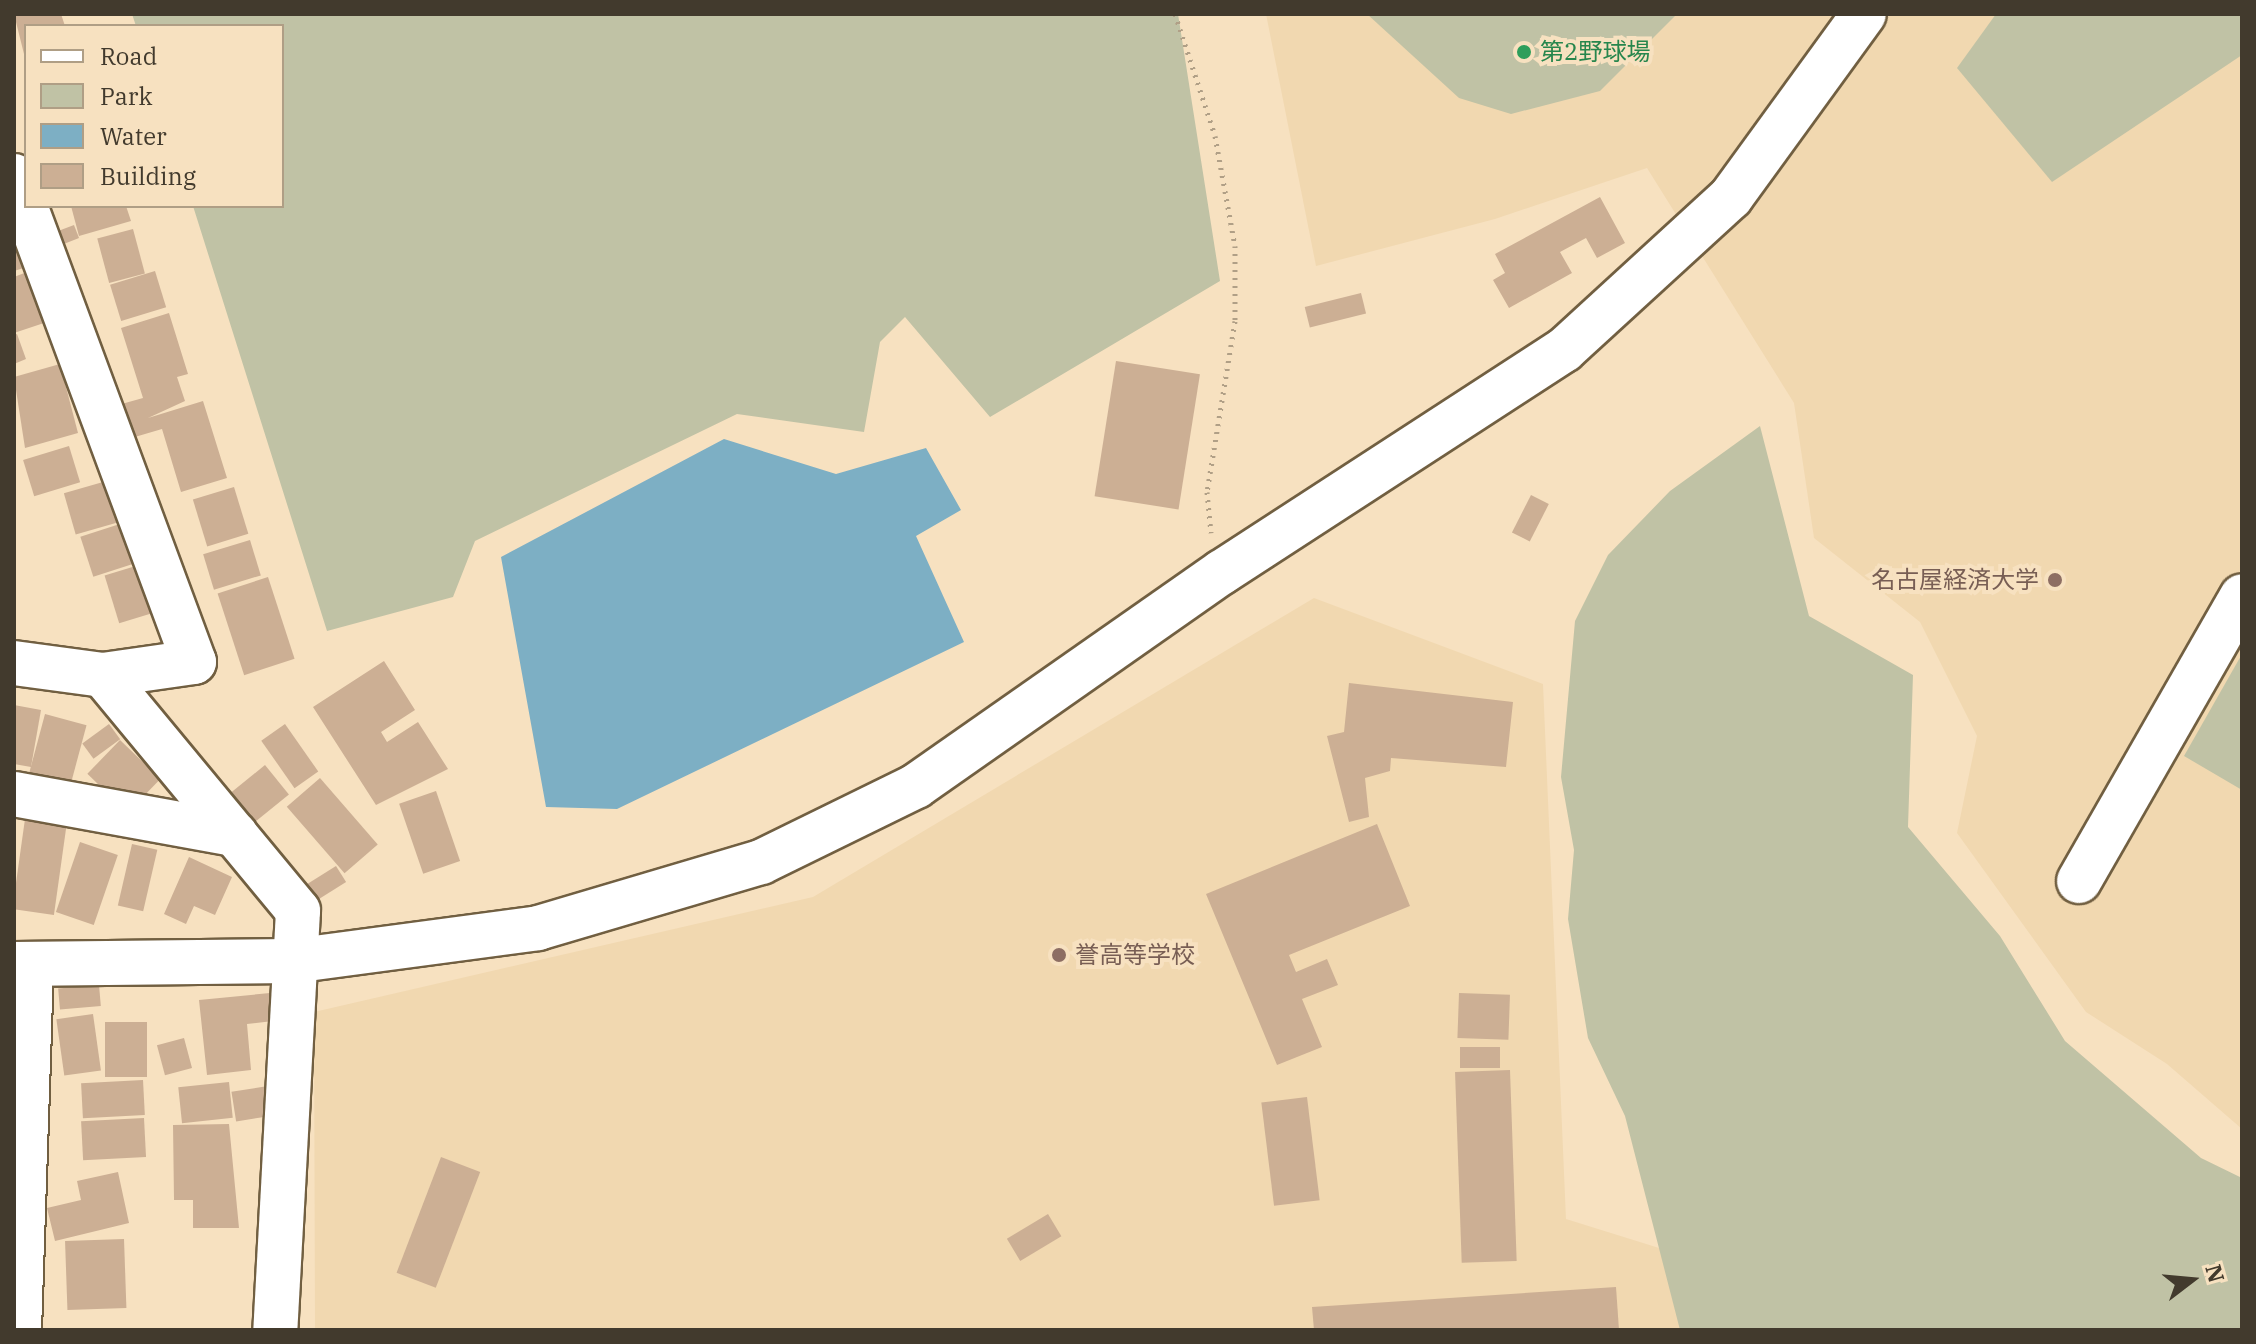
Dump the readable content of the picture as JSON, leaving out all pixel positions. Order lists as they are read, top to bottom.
{
  "places": ["第2野球場", "名古屋経済大学", "誉高等学校"],
  "legend": [
    "Road",
    "Park",
    "Water",
    "Building"
  ],
  "north": "right"
}
